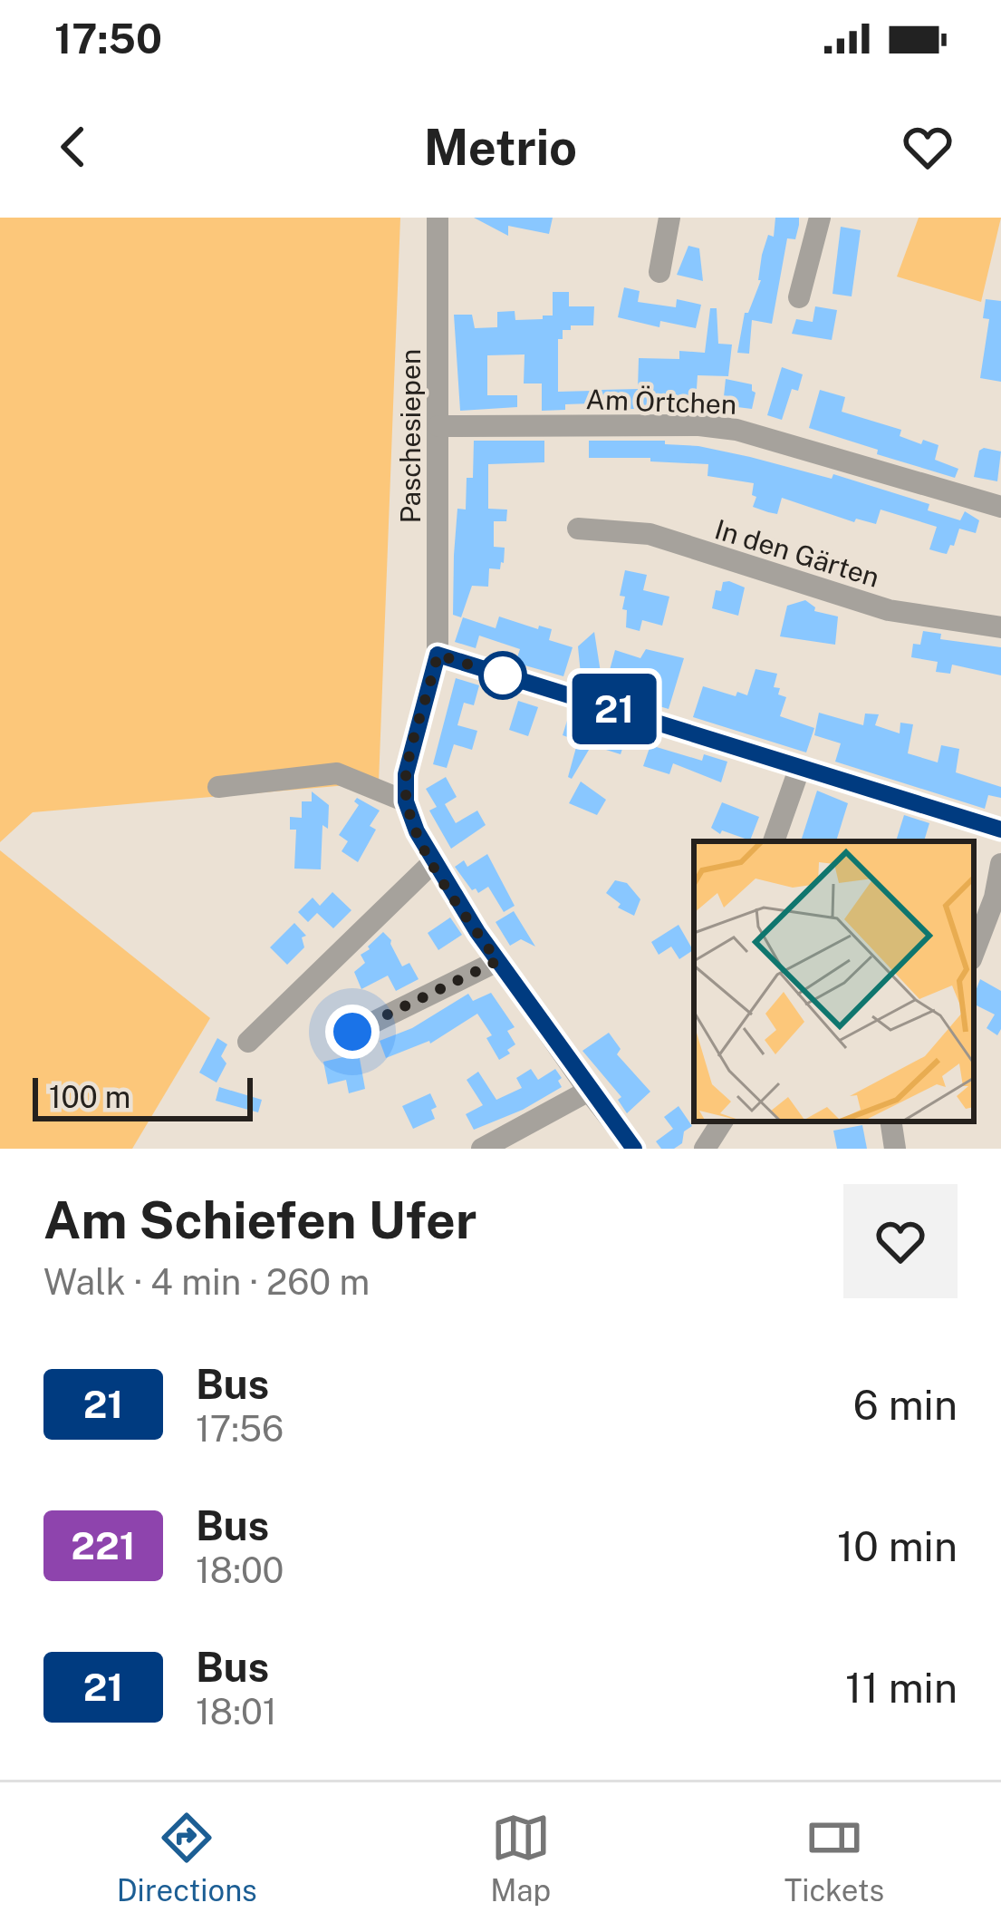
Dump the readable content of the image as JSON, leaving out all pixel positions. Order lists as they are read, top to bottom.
{
  "streets": {
    "street": ["Am Örtchen", "Paschesiepen", "In den Gärten"]
  },
  "crossings": [
    ["Am Örtchen", "Paschesiepen"]
  ],
  "lines": ["bus line 21"],
  "scale_bar": "100 m",
  "page": {
    "status": "17:50",
    "header": "Metrio",
    "on_map": "21",
    "scale": "100 m",
    "heading": ["Am Schiefen Ufer", "Walk · 4 min · 260 m"],
    "list": [
      {
        "mark": "21",
        "name": "Bus",
        "note": "17:56",
        "value": "6 min"
      },
      {
        "mark": "221",
        "name": "Bus",
        "note": "18:00",
        "value": "10 min"
      },
      {
        "mark": "21",
        "name": "Bus",
        "note": "18:01",
        "value": "11 min"
      }
    ],
    "tabs": ["Directions", "Map", "Tickets"]
  }
}
